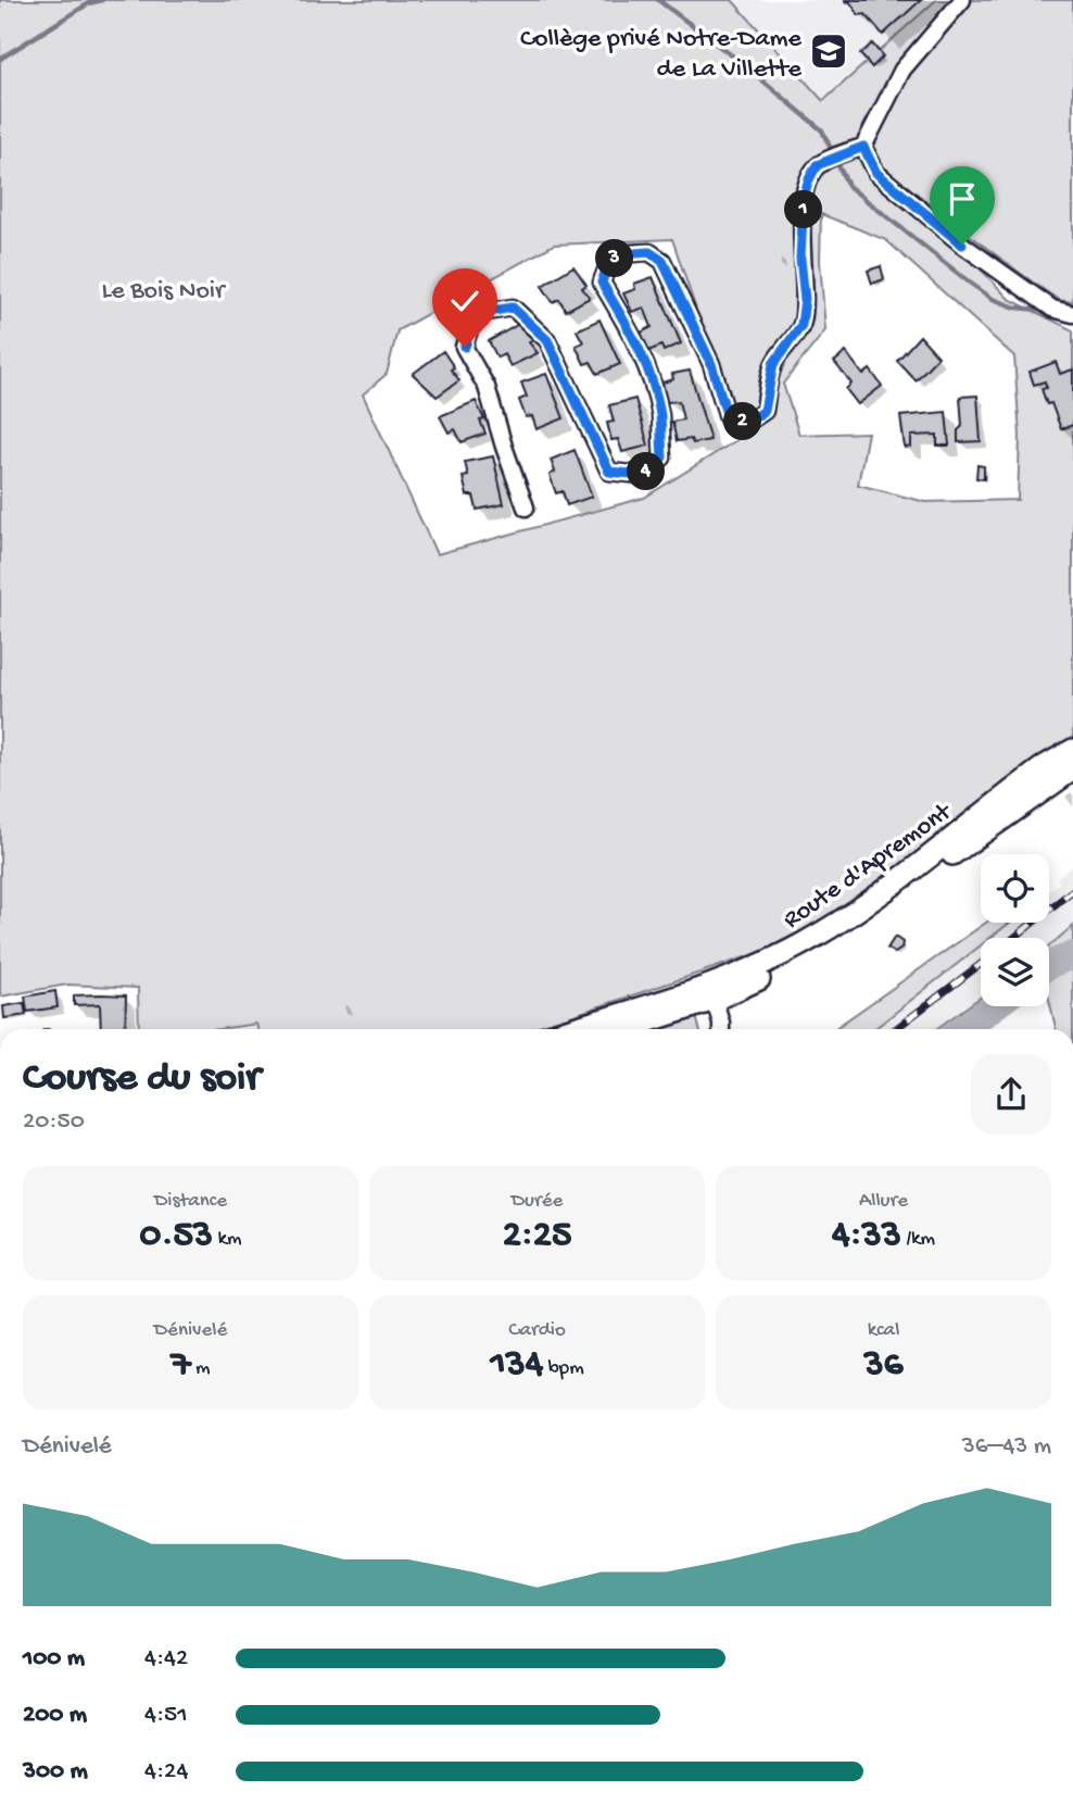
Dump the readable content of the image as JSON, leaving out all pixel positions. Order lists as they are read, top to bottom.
{
  "streets": {
    "main road": ["Route d'Apremont"]
  },
  "parks": ["Le Bois Noir"],
  "places": {
    "school or university": ["Collège privé Notre-Dame de La Villette"]
  },
  "page": {
    "pins": [
      "1",
      "3",
      "2",
      "4"
    ],
    "heading": ["Course du soir", "20:50"],
    "stats": [
      ["Distance", "0.53 km"],
      ["Durée", "2:25"],
      ["Allure", "4:33 /km"],
      ["Dénivelé", "7 m"],
      ["Cardio", "134 bpm"],
      ["kcal", "36"]
    ],
    "chart": ["Dénivelé", "36–43 m"],
    "list": [
      {
        "name": "100 m",
        "note": "4:42"
      },
      {
        "name": "200 m",
        "note": "4:51"
      },
      {
        "name": "300 m",
        "note": "4:24"
      }
    ]
  }
}
